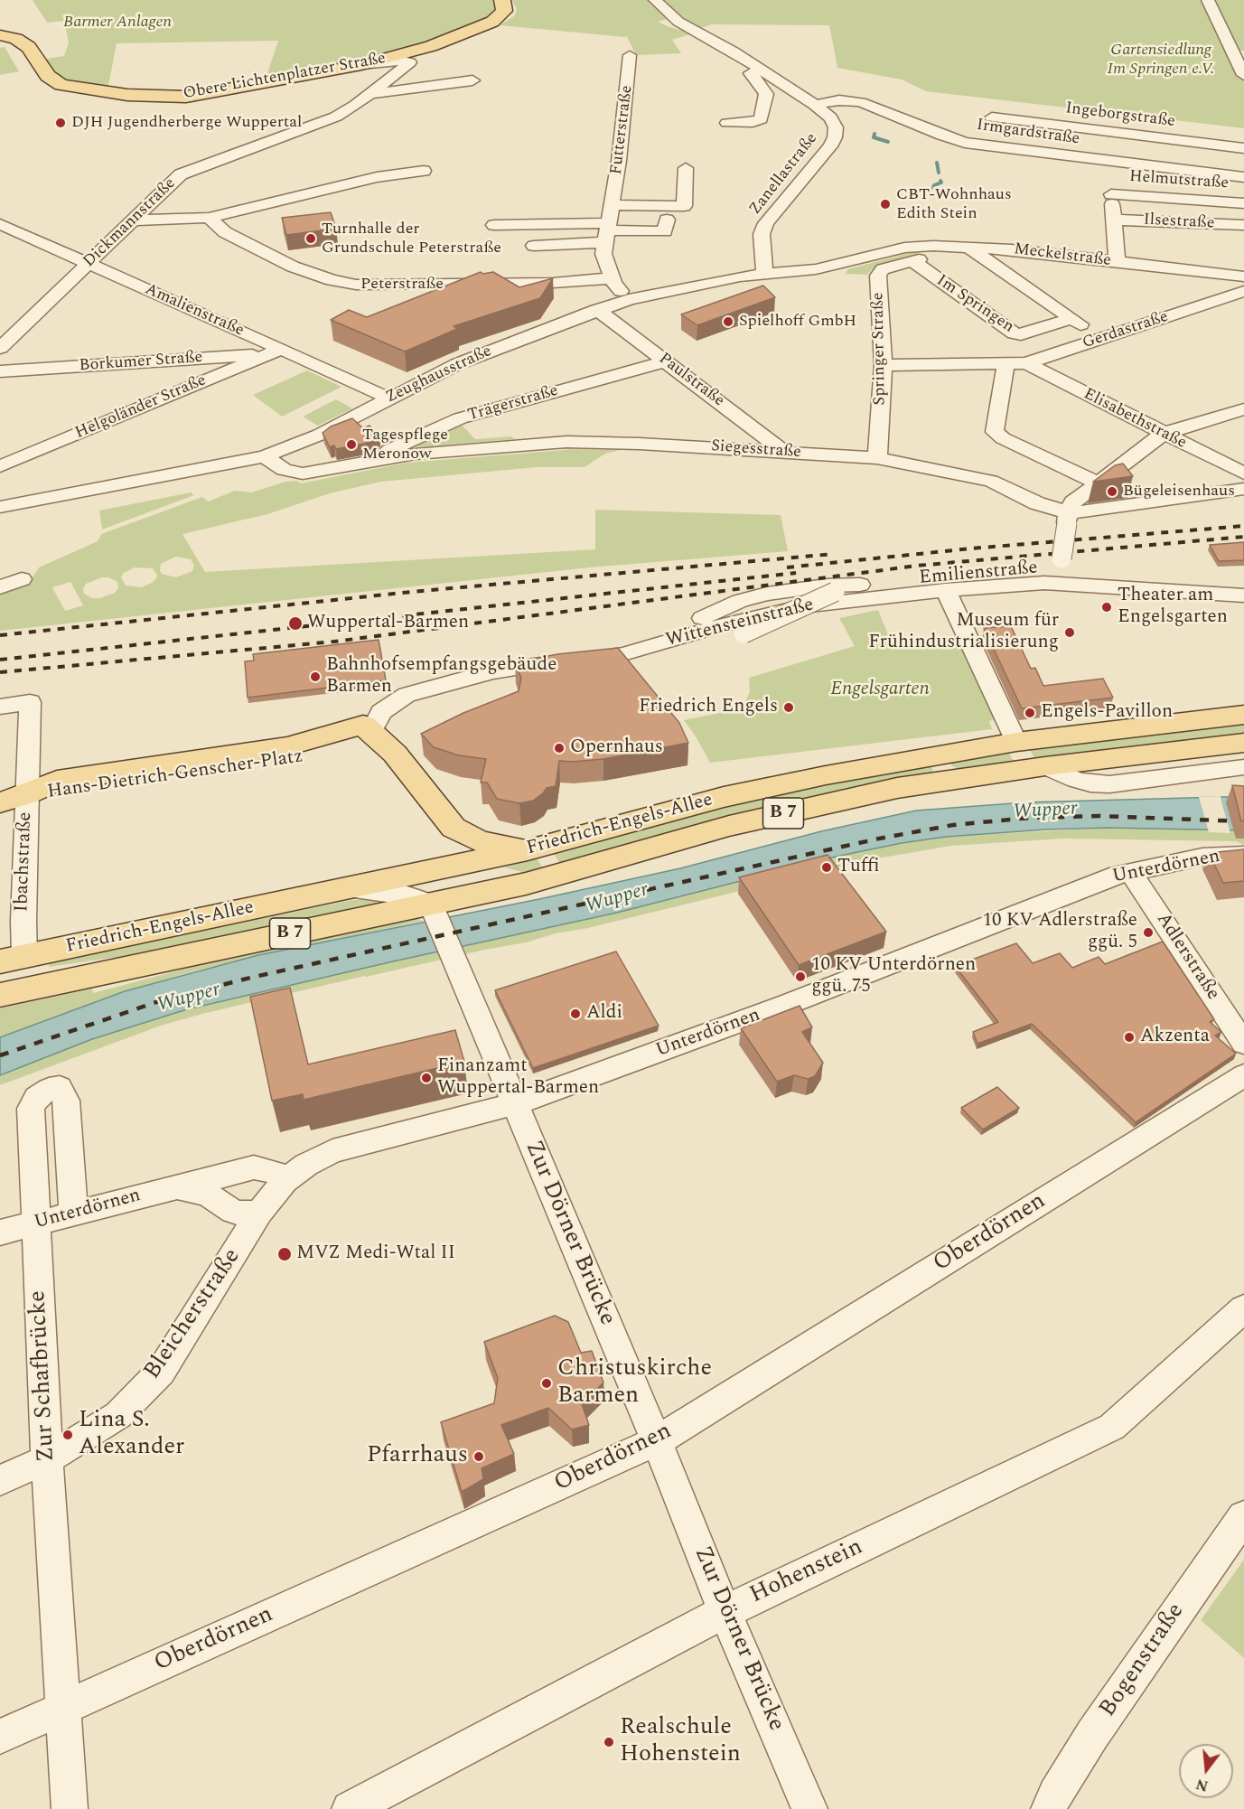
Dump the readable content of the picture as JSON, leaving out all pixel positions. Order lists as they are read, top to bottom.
{
  "streets": {
    "main road": [
      "Obere Lichtenplatzer Straße",
      "Hans-Dietrich-Genscher-Platz",
      "B 7",
      "Friedrich-Engels-Allee"
    ],
    "street": [
      "Ingeborgstraße",
      "Futterstraße",
      "Irmgardstraße",
      "Zanellastraße",
      "Helmutstraße",
      "Ilsestraße",
      "Dickmannstraße",
      "Meckelstraße",
      "Peterstraße",
      "Im Springen",
      "Amalienstraße",
      "Gerdastraße",
      "Springer Straße",
      "Borkumer Straße",
      "Zeughausstraße",
      "Paulstraße",
      "Trägerstraße",
      "Helgoländer Straße",
      "Elisabethstraße",
      "Siegesstraße",
      "Emilienstraße",
      "Wittensteinstraße",
      "Ibachstraße",
      "Unterdörnen",
      "Adlerstraße",
      "Zur Dörner Brücke",
      "Oberdörnen",
      "Bleicherstraße",
      "Zur Schafbrücke",
      "Hohenstein",
      "Bogenstraße"
    ]
  },
  "crossings": [
    ["Obere Lichtenplatzer Straße", "Dickmannstraße"],
    ["Futterstraße", "Peterstraße"],
    ["Futterstraße", "Zeughausstraße"],
    ["Irmgardstraße", "Zanellastraße"],
    ["Zanellastraße", "Zeughausstraße"],
    ["Dickmannstraße", "Amalienstraße"],
    ["Meckelstraße", "Springer Straße"],
    ["Meckelstraße", "Zeughausstraße"],
    ["Im Springen", "Springer Straße"],
    ["Amalienstraße", "Borkumer Straße"],
    ["Amalienstraße", "Zeughausstraße"],
    ["Amalienstraße", "Helgoländer Straße"],
    ["Gerdastraße", "Springer Straße"],
    ["Gerdastraße", "Elisabethstraße"],
    ["Springer Straße", "Siegesstraße"],
    ["Borkumer Straße", "Helgoländer Straße"],
    ["Zeughausstraße", "Paulstraße"],
    ["Zeughausstraße", "Siegesstraße"],
    ["Paulstraße", "Trägerstraße"],
    ["Paulstraße", "Siegesstraße"],
    ["Trägerstraße", "Siegesstraße"],
    ["Siegesstraße", "Emilienstraße"],
    ["Emilienstraße", "Wittensteinstraße"],
    ["Wittensteinstraße", "Hans-Dietrich-Genscher-Platz"],
    ["Hans-Dietrich-Genscher-Platz", "Ibachstraße"],
    ["Friedrich-Engels-Allee", "Ibachstraße"],
    ["Friedrich-Engels-Allee", "Zur Dörner Brücke"],
    ["Unterdörnen", "Adlerstraße"],
    ["Unterdörnen", "Zur Dörner Brücke"],
    ["Unterdörnen", "Bleicherstraße"],
    ["Unterdörnen", "Zur Schafbrücke"],
    ["Zur Dörner Brücke", "Oberdörnen"],
    ["Zur Dörner Brücke", "Hohenstein"],
    ["Oberdörnen", "Zur Schafbrücke"],
    ["Bleicherstraße", "Zur Schafbrücke"]
  ],
  "water": ["Wupper"],
  "parks": ["Barmer Anlagen", "Gartensiedlung Im Springen e.V.", "Engelsgarten"],
  "places": [
    "DJH Jugendherberge Wuppertal",
    "CBT-Wohnhaus Edith Stein",
    "Turnhalle der Grundschule Peterstraße",
    "Spielhoff GmbH",
    "Tagespflege Meronow",
    "Bügeleisenhaus",
    "Theater am Engelsgarten",
    "Wuppertal-Barmen",
    "Museum für Frühindustrialisierung",
    "Bahnhofsempfangsgebäude Barmen",
    "Friedrich Engels",
    "Engels-Pavillon",
    "Opernhaus",
    "Tuffi",
    "10 KV Adlerstraße ggü. 5",
    "10 KV Unterdörnen ggü. 75",
    "Aldi",
    "Akzenta",
    "Finanzamt Wuppertal-Barmen",
    "MVZ Medi-Wtal II",
    "Christuskirche Barmen",
    "Lina S. Alexander",
    "Pfarrhaus",
    "Realschule Hohenstein"
  ],
  "north": "bottom"
}
